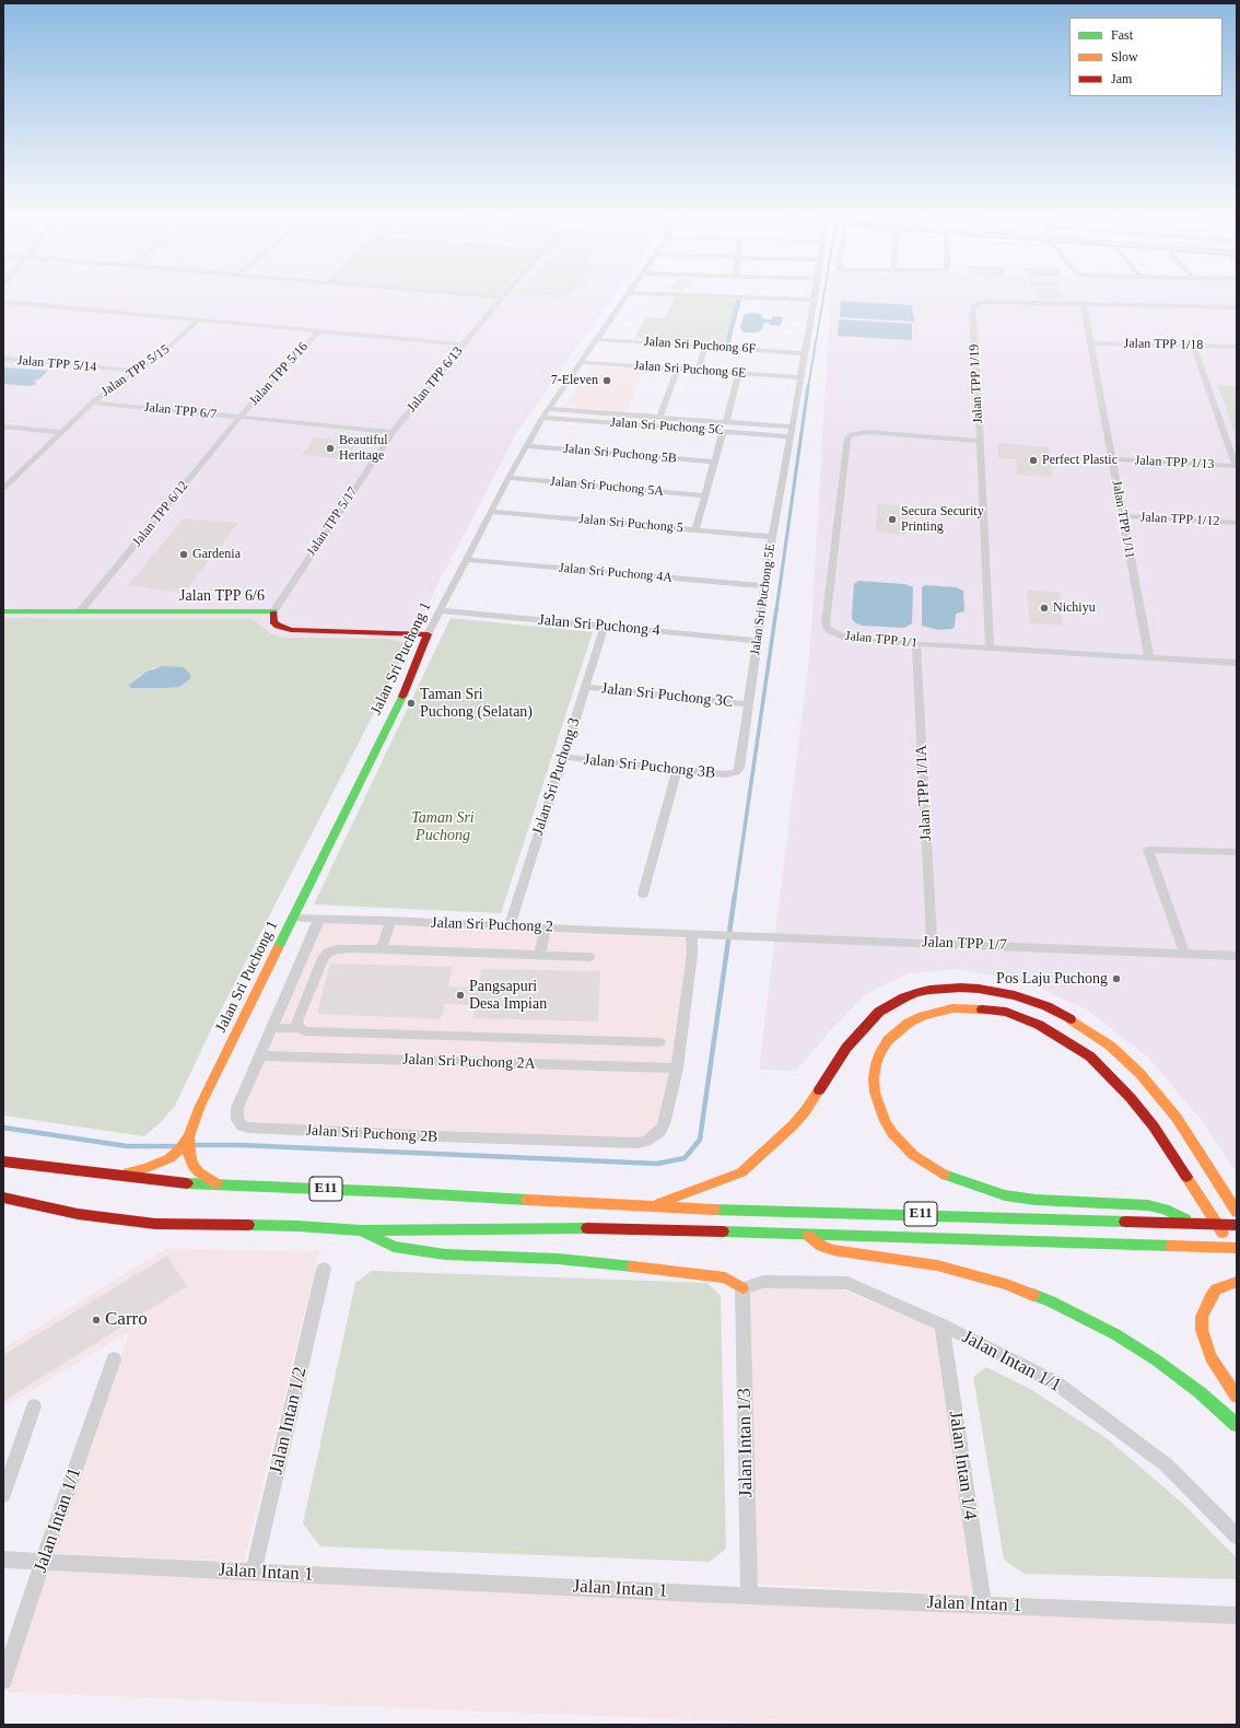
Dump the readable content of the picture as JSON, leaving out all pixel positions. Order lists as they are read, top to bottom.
{
  "streets": {
    "main road": ["Jalan TPP 6/6", "Jalan Sri Puchong 1", "E11"],
    "street": [
      "Jalan TPP 1/18",
      "Jalan Sri Puchong 6F",
      "Jalan TPP 5/14",
      "Jalan Sri Puchong 6E",
      "Jalan TPP 5/15",
      "Jalan TPP 5/16",
      "Jalan TPP 6/13",
      "Jalan TPP 1/19",
      "Jalan TPP 6/7",
      "Jalan Sri Puchong 5C",
      "Jalan Sri Puchong 5B",
      "Jalan TPP 1/13",
      "Jalan Sri Puchong 5A",
      "Jalan TPP 6/12",
      "Jalan TPP 1/11",
      "Jalan TPP 1/12",
      "Jalan TPP 5/17",
      "Jalan Sri Puchong 5",
      "Jalan Sri Puchong 4A",
      "Jalan Sri Puchong 5E",
      "Jalan Sri Puchong 4",
      "Jalan TPP 1/1",
      "Jalan Sri Puchong 3C",
      "Jalan Sri Puchong 3B",
      "Jalan Sri Puchong 3",
      "Jalan TPP 1/1A",
      "Jalan Sri Puchong 2",
      "Jalan TPP 1/7",
      "Jalan Sri Puchong 2A",
      "Jalan Sri Puchong 2B",
      "Jalan Intan 1/1",
      "Jalan Intan 1/2",
      "Jalan Intan 1/3",
      "Jalan Intan 1/4",
      "Jalan Intan 1"
    ]
  },
  "crossings": [
    ["Jalan TPP 1/18", "Jalan TPP 1/11"],
    ["Jalan Sri Puchong 6F", "Jalan Sri Puchong 5E"],
    ["Jalan Sri Puchong 6F", "Jalan Sri Puchong 1"],
    ["Jalan TPP 5/14", "Jalan TPP 5/15"],
    ["Jalan Sri Puchong 6E", "Jalan Sri Puchong 5E"],
    ["Jalan Sri Puchong 6E", "Jalan Sri Puchong 1"],
    ["Jalan TPP 5/15", "Jalan TPP 6/7"],
    ["Jalan TPP 5/16", "Jalan TPP 6/7"],
    ["Jalan TPP 5/16", "Jalan TPP 6/12"],
    ["Jalan TPP 6/13", "Jalan TPP 6/7"],
    ["Jalan TPP 6/13", "Jalan TPP 5/17"],
    ["Jalan TPP 1/19", "Jalan TPP 1/11"],
    ["Jalan TPP 1/19", "Jalan TPP 1/1"],
    ["Jalan TPP 6/7", "Jalan TPP 6/12"],
    ["Jalan TPP 6/7", "Jalan TPP 5/17"],
    ["Jalan Sri Puchong 5C", "Jalan Sri Puchong 5E"],
    ["Jalan Sri Puchong 5C", "Jalan Sri Puchong 1"],
    ["Jalan Sri Puchong 5B", "Jalan Sri Puchong 1"],
    ["Jalan TPP 1/13", "Jalan TPP 1/11"],
    ["Jalan Sri Puchong 5A", "Jalan Sri Puchong 1"],
    ["Jalan TPP 6/12", "Jalan TPP 6/6"],
    ["Jalan TPP 1/11", "Jalan TPP 1/12"],
    ["Jalan TPP 1/11", "Jalan TPP 1/1"],
    ["Jalan TPP 5/17", "Jalan TPP 6/6"],
    ["Jalan Sri Puchong 5", "Jalan Sri Puchong 5E"],
    ["Jalan Sri Puchong 5", "Jalan Sri Puchong 1"],
    ["Jalan Sri Puchong 4A", "Jalan Sri Puchong 5E"],
    ["Jalan Sri Puchong 4A", "Jalan Sri Puchong 1"],
    ["Jalan TPP 6/6", "Jalan Sri Puchong 1"],
    ["Jalan Sri Puchong 5E", "Jalan Sri Puchong 4"],
    ["Jalan Sri Puchong 5E", "Jalan Sri Puchong 3C"],
    ["Jalan Sri Puchong 5E", "Jalan Sri Puchong 3B"],
    ["Jalan Sri Puchong 4", "Jalan Sri Puchong 1"],
    ["Jalan Sri Puchong 4", "Jalan Sri Puchong 3"],
    ["Jalan TPP 1/1", "Jalan TPP 1/1A"],
    ["Jalan Sri Puchong 1", "Jalan Sri Puchong 2"],
    ["Jalan Sri Puchong 1", "E11"],
    ["Jalan Sri Puchong 3C", "Jalan Sri Puchong 3"],
    ["Jalan Sri Puchong 3B", "Jalan Sri Puchong 3"],
    ["Jalan Sri Puchong 3", "Jalan Sri Puchong 2"],
    ["Jalan TPP 1/1A", "Jalan TPP 1/7"],
    ["Jalan Sri Puchong 2", "Jalan TPP 1/7"],
    ["Jalan Sri Puchong 2", "Jalan Sri Puchong 2B"],
    ["Jalan Sri Puchong 2A", "Jalan Sri Puchong 2B"],
    ["Jalan Intan 1/1", "Jalan Intan 1/3"],
    ["Jalan Intan 1/1", "Jalan Intan 1/4"],
    ["Jalan Intan 1/1", "Jalan Intan 1"],
    ["Jalan Intan 1/2", "Jalan Intan 1"],
    ["Jalan Intan 1/3", "Jalan Intan 1"],
    ["Jalan Intan 1/4", "Jalan Intan 1"]
  ],
  "parks": ["Taman Sri Puchong"],
  "places": [
    "7-Eleven",
    "Beautiful Heritage",
    "Perfect Plastic",
    "Secura Security Printing",
    "Gardenia",
    "Nichiyu",
    "Taman Sri Puchong (Selatan)",
    "Pos Laju Puchong",
    "Pangsapuri Desa Impian",
    "Carro"
  ],
  "legend": ["Fast", "Slow", "Jam"]
}
